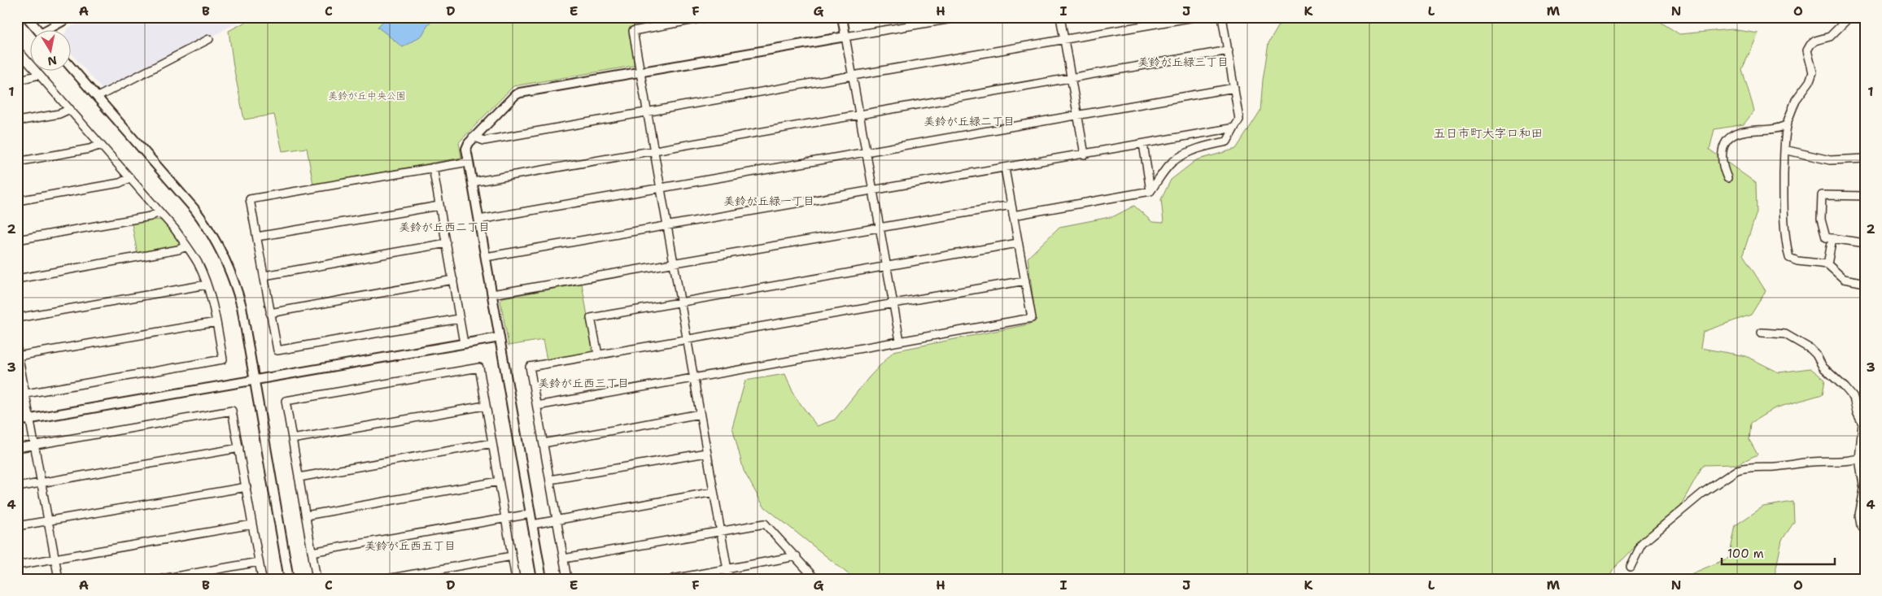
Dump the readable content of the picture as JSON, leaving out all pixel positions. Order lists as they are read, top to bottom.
{
  "districts": [
    "美鈴が丘緑三丁目",
    "美鈴が丘緑二丁目",
    "五日市町大字口和田",
    "美鈴が丘緑一丁目",
    "美鈴が丘西二丁目",
    "美鈴が丘西三丁目",
    "美鈴が丘西五丁目"
  ],
  "parks": ["美鈴が丘中央公園"],
  "scale_bar": "100 m",
  "north": "bottom",
  "grid": {
    "columns": [
      "A",
      "B",
      "C",
      "D",
      "E",
      "F",
      "G",
      "H",
      "I",
      "J",
      "K",
      "L",
      "M",
      "N",
      "O"
    ],
    "rows": [
      "1",
      "2",
      "3",
      "4"
    ]
  }
}
